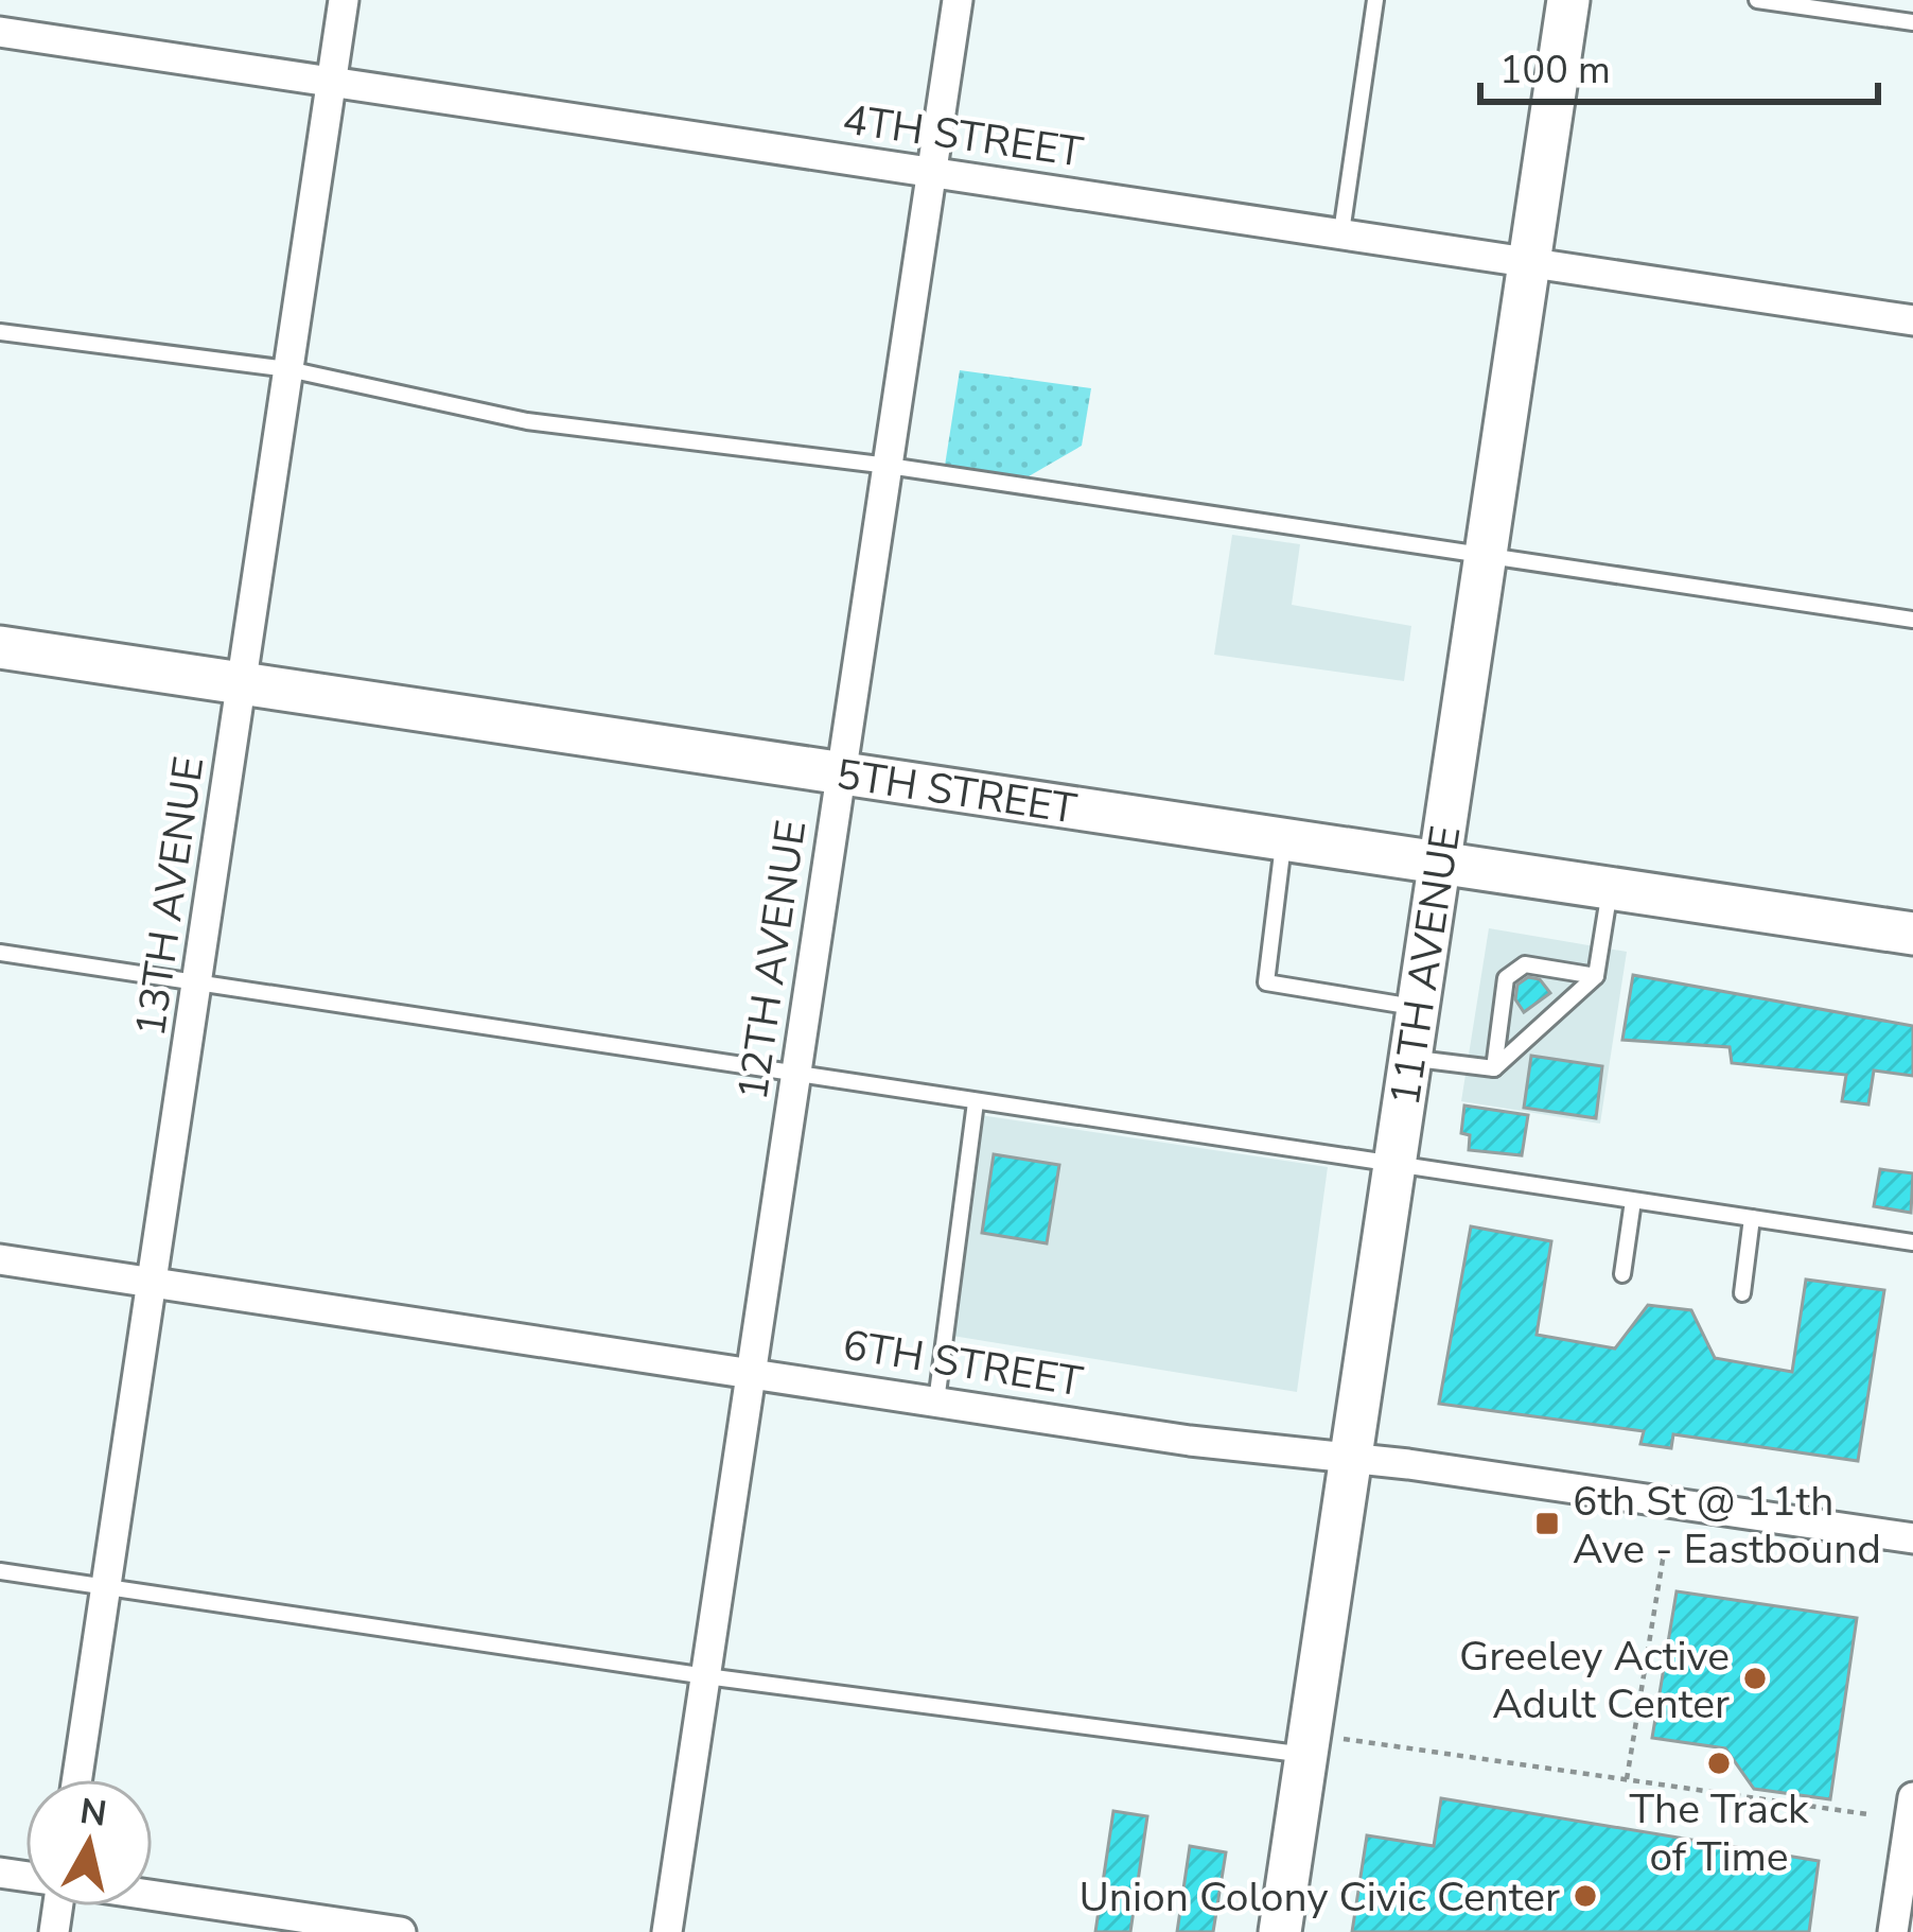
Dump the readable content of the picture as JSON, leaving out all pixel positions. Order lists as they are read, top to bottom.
{
  "streets": {
    "main road": ["5TH STREET", "11TH AVENUE"],
    "street": [
      "4TH STREET",
      "13TH AVENUE",
      "12TH AVENUE",
      "6TH STREET"
    ]
  },
  "crossings": [
    ["4TH STREET", "13TH AVENUE"],
    ["4TH STREET", "12TH AVENUE"],
    ["4TH STREET", "11TH AVENUE"],
    ["5TH STREET", "13TH AVENUE"],
    ["5TH STREET", "12TH AVENUE"],
    ["5TH STREET", "11TH AVENUE"],
    ["13TH AVENUE", "6TH STREET"],
    ["12TH AVENUE", "6TH STREET"],
    ["11TH AVENUE", "6TH STREET"]
  ],
  "places": {
    "transit": ["6th St @ 11th Ave - Eastbound"],
    "other": ["Greeley Active Adult Center", "The Track of Time", "Union Colony Civic Center"]
  },
  "scale_bar": "100 m",
  "north": "top"
}
